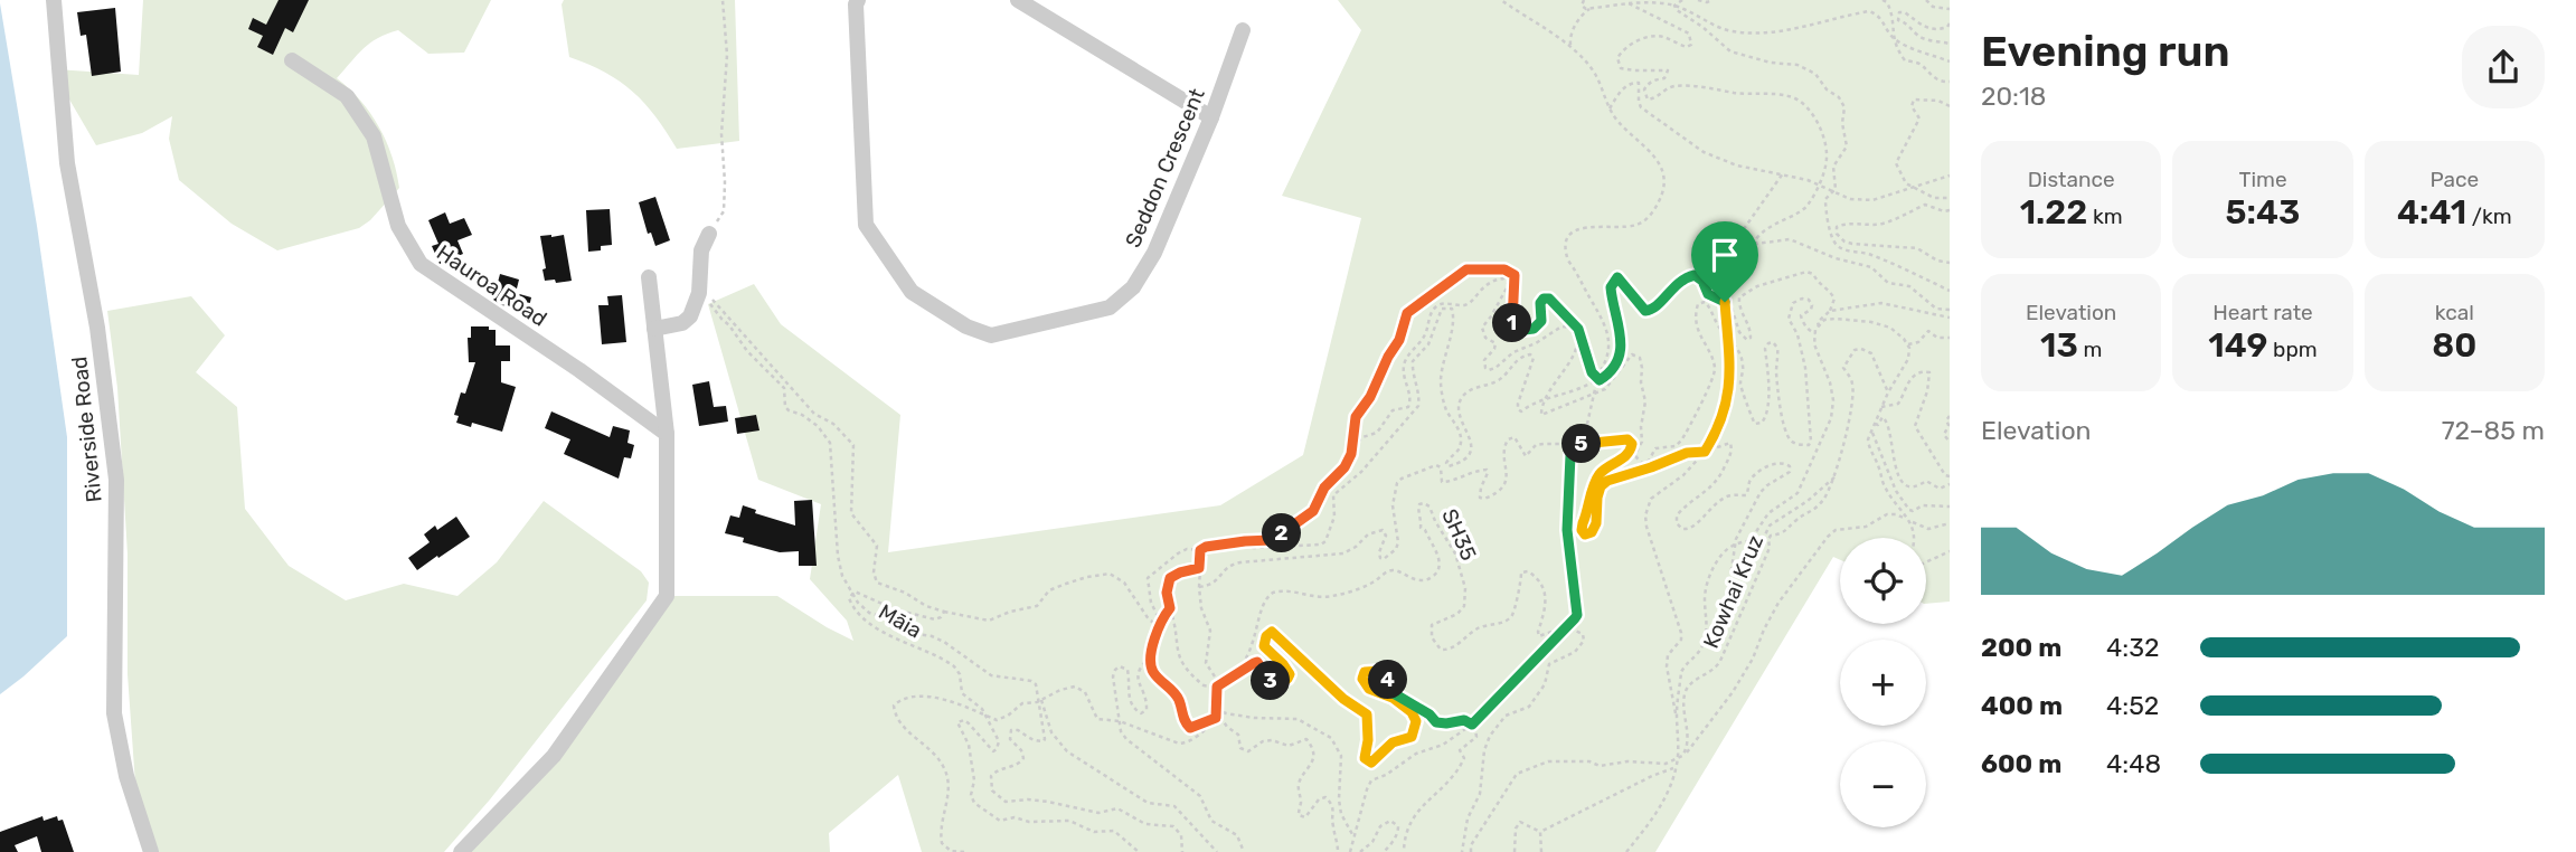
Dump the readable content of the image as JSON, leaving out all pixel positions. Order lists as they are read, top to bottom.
{
  "streets": {
    "street": ["Seddon Crescent", "Hauroa Road", "Riverside Road"],
    "path": ["SH35", "Kowhai Kruz", "Māia"]
  },
  "page": {
    "heading": ["Evening run", "20:18"],
    "stats": [
      ["Distance", "1.22 km"],
      ["Time", "5:43"],
      ["Pace", "4:41 /km"],
      ["Elevation", "13 m"],
      ["Heart rate", "149 bpm"],
      ["kcal", "80"]
    ],
    "pins": [
      "1",
      "5",
      "2",
      "4",
      "3"
    ],
    "chart": ["Elevation", "72–85 m"],
    "map_buttons": ["+", "−"],
    "list": [
      {
        "name": "200 m",
        "note": "4:32"
      },
      {
        "name": "400 m",
        "note": "4:52"
      },
      {
        "name": "600 m",
        "note": "4:48"
      }
    ]
  }
}
